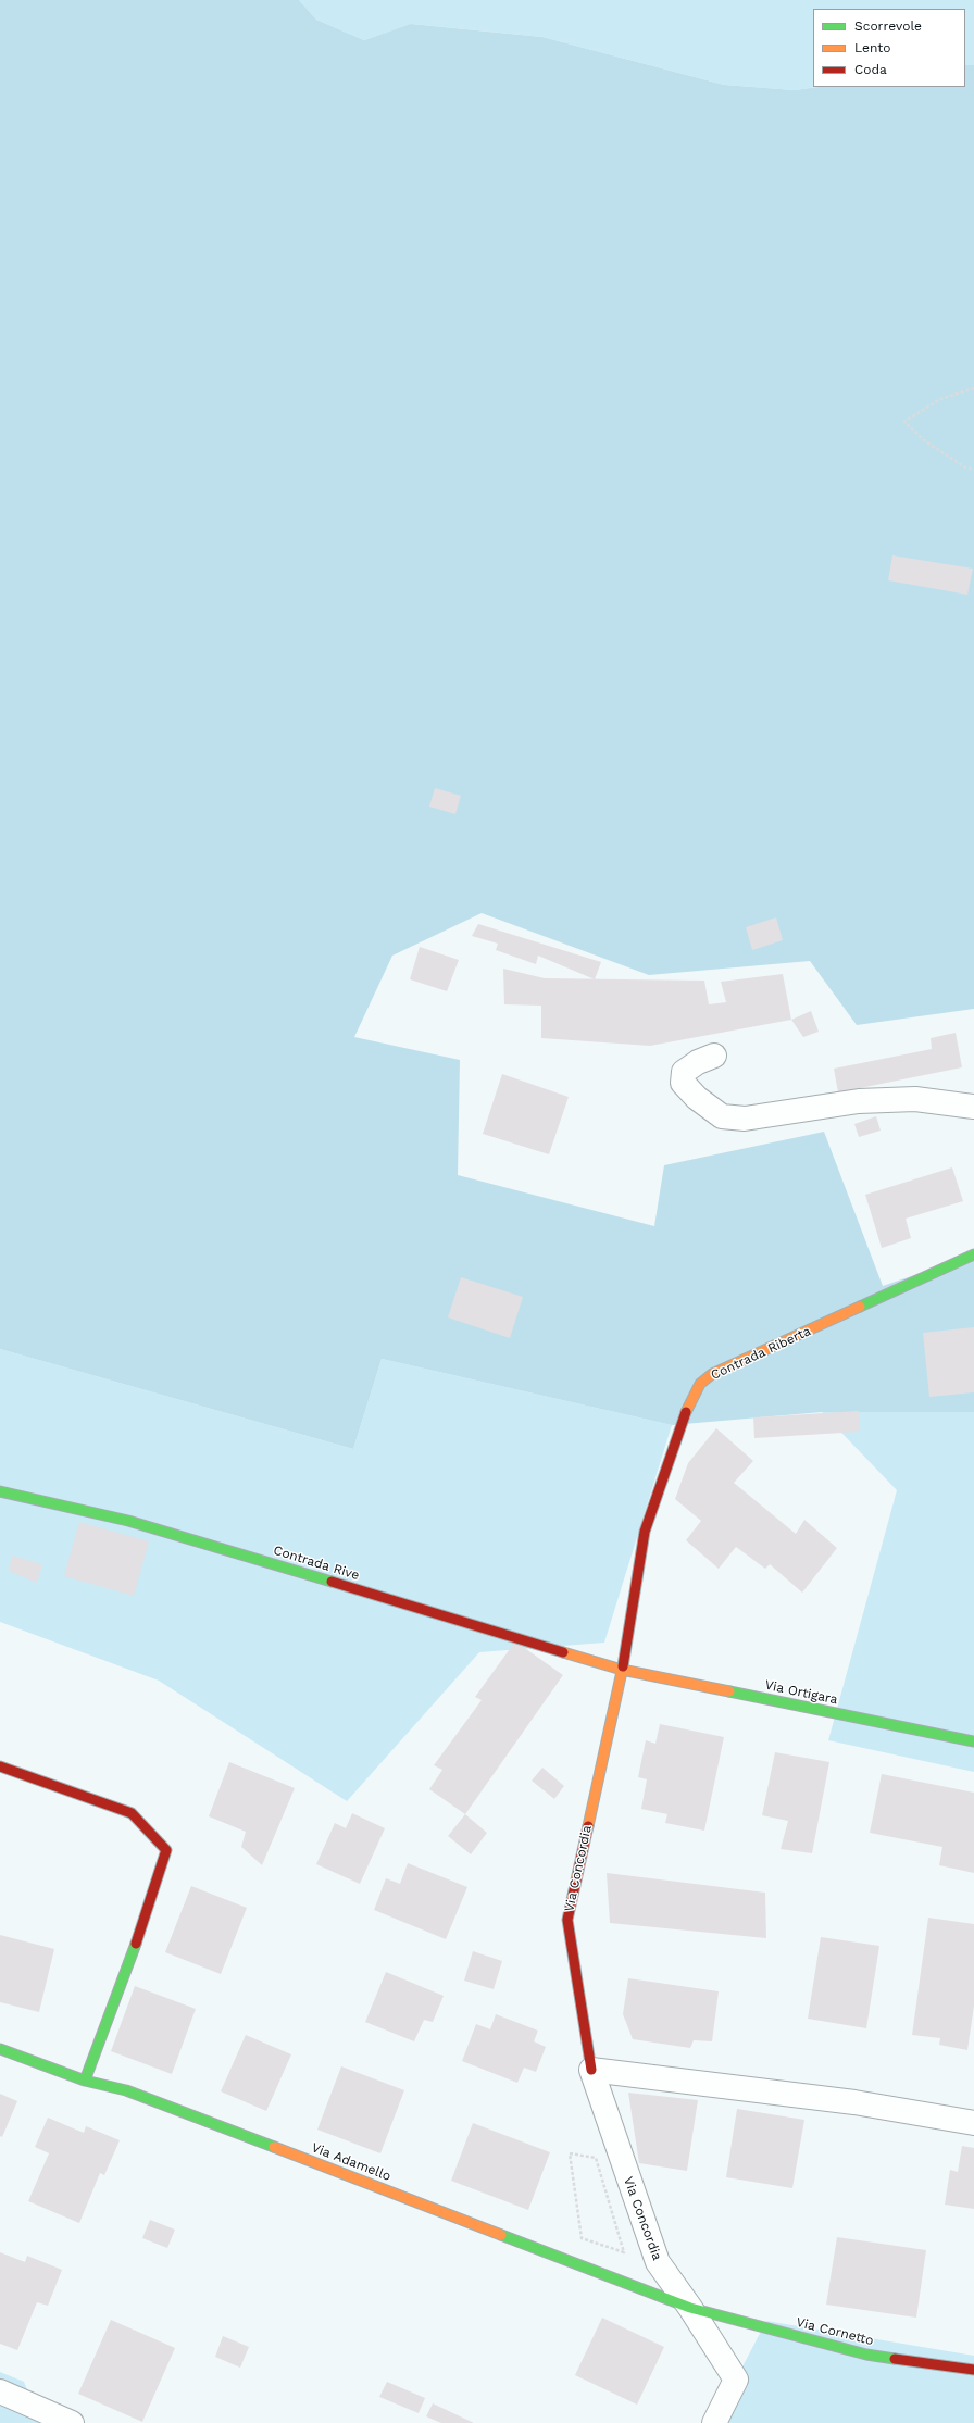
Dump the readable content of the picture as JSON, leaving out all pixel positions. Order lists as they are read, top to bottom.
{
  "streets": {
    "street": [
      "Contrada Riberta",
      "Contrada Rive",
      "Via Ortigara",
      "Via Concordia",
      "Via Adamello",
      "Via Cornetto"
    ]
  },
  "crossings": [
    ["Contrada Riberta", "Contrada Rive"],
    ["Contrada Riberta", "Via Ortigara"],
    ["Contrada Riberta", "Via Concordia"],
    ["Contrada Rive", "Via Ortigara"],
    ["Contrada Rive", "Via Concordia"],
    ["Via Ortigara", "Via Concordia"],
    ["Via Concordia", "Via Adamello"],
    ["Via Concordia", "Via Cornetto"],
    ["Via Adamello", "Via Cornetto"]
  ],
  "legend": ["Scorrevole", "Lento", "Coda"]
}
